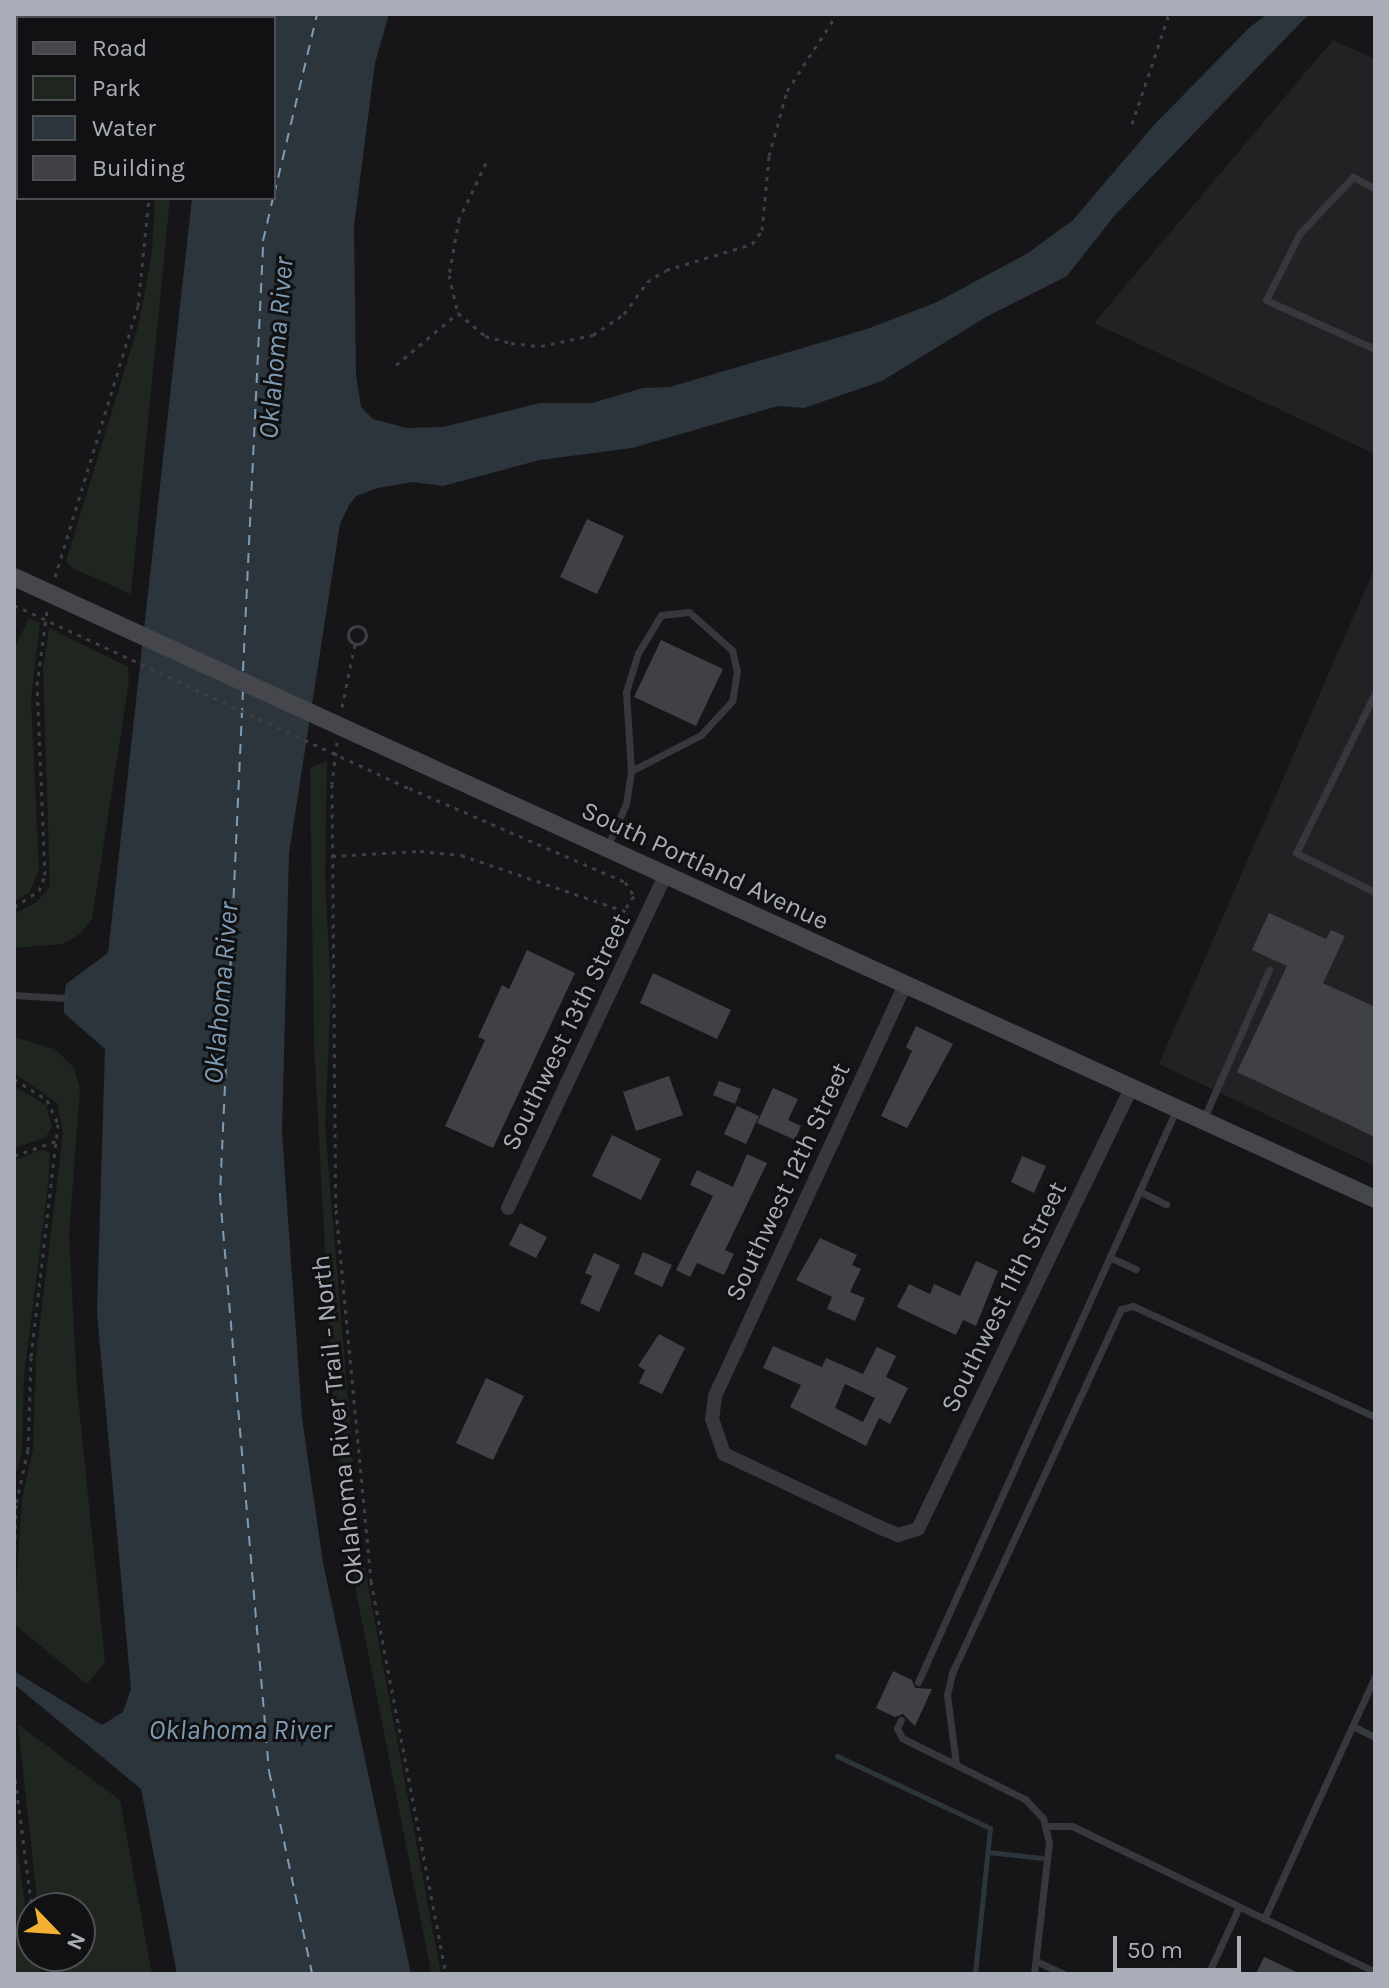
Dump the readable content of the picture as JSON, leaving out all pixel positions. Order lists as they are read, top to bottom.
{
  "streets": {
    "main road": ["South Portland Avenue"],
    "street": ["Southwest 13th Street", "Southwest 12th Street", "Southwest 11th Street"],
    "path": ["Oklahoma River Trail - North"]
  },
  "crossings": [
    ["South Portland Avenue", "Southwest 13th Street"],
    ["South Portland Avenue", "Southwest 12th Street"],
    ["South Portland Avenue", "Southwest 11th Street"],
    ["Southwest 12th Street", "Southwest 11th Street"]
  ],
  "water": ["Oklahoma River"],
  "legend": [
    "Road",
    "Park",
    "Water",
    "Building"
  ],
  "scale_bar": "50 m",
  "north": "bottom right"
}
